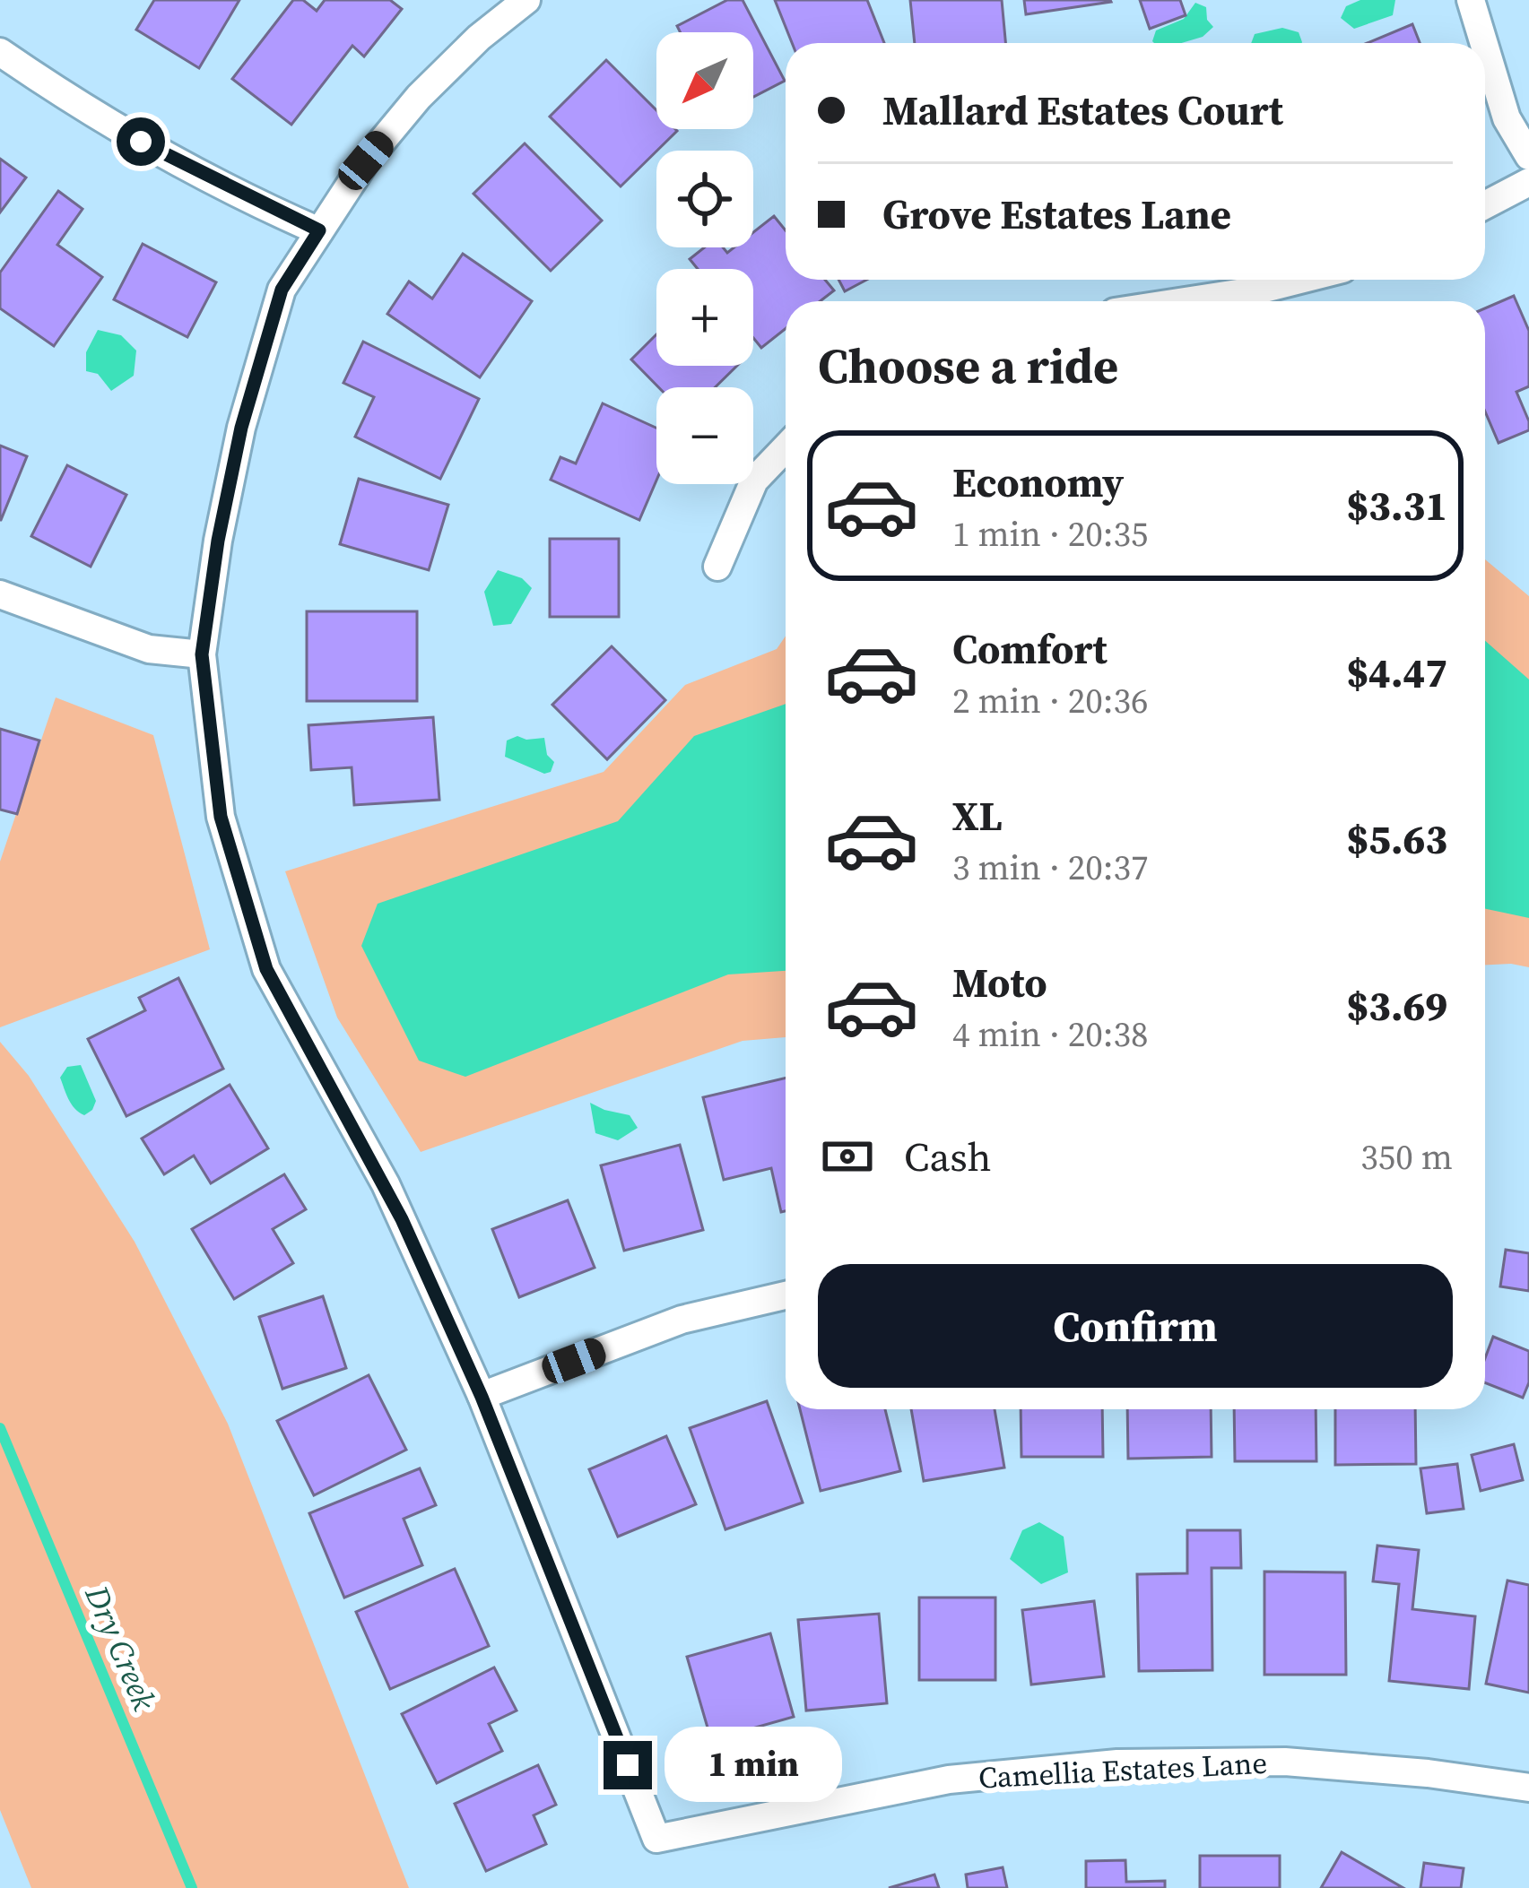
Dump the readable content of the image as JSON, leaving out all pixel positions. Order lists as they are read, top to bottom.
{
  "streets": {
    "street": ["Camellia Estates Lane"]
  },
  "water": ["Dry Creek"],
  "north": "bottom left",
  "page": {
    "map_buttons": ["+", "−"],
    "banner": ["Mallard Estates Court", "Grove Estates Lane"],
    "heading": "Choose a ride",
    "list": [
      {
        "name": "Economy",
        "note": "1 min · 20:35",
        "value": "$3.31"
      },
      {
        "name": "Comfort",
        "note": "2 min · 20:36",
        "value": "$4.47"
      },
      {
        "name": "XL",
        "note": "3 min · 20:37",
        "value": "$5.63"
      },
      {
        "name": "Moto",
        "note": "4 min · 20:38",
        "value": "$3.69"
      }
    ],
    "pay": ["Cash", "350 m"],
    "buttons": "Confirm",
    "bubble": "1 min"
  }
}
